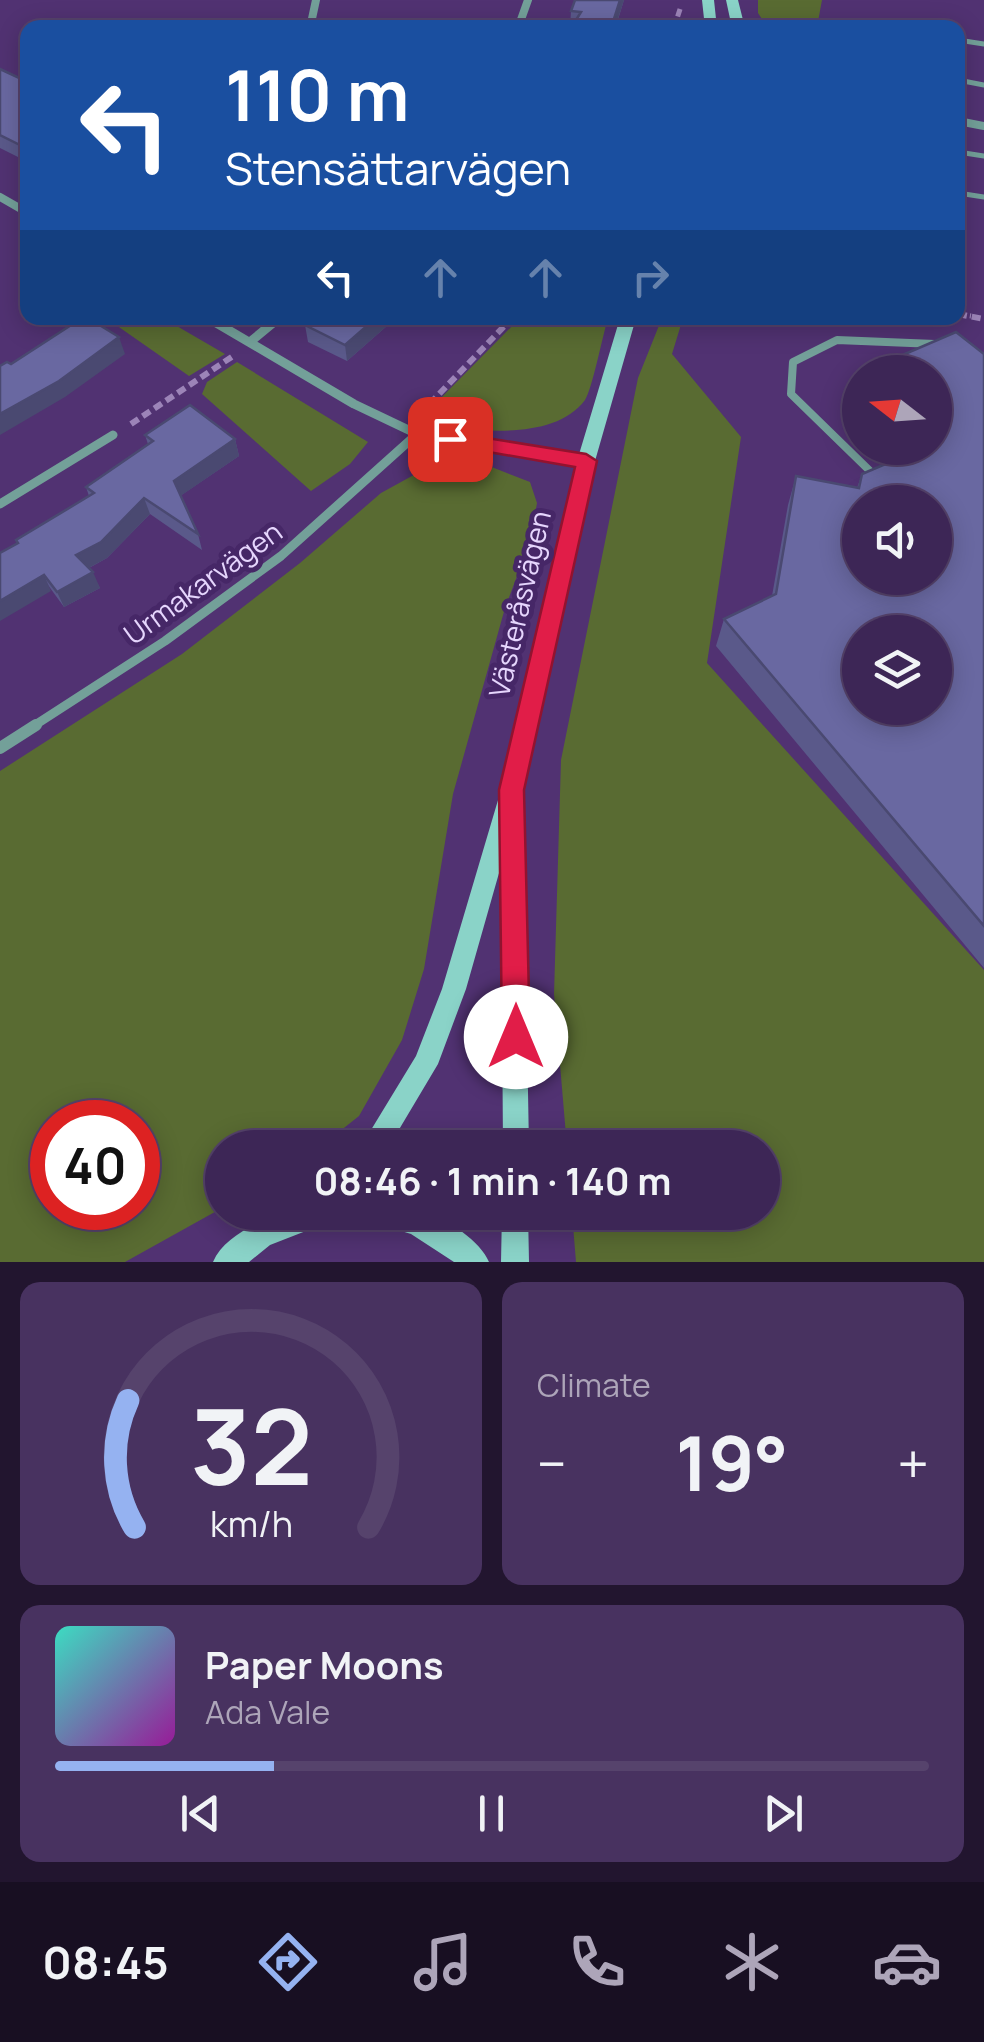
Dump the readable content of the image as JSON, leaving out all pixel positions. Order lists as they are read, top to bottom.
{
  "streets": {
    "street": ["Urmakarvägen", "Västeråsvägen"]
  },
  "north": "left",
  "page": {
    "turn": ["110 m", "Stensättarvägen"],
    "limit": "40",
    "trip": "08:46 · 1 min · 140 m",
    "tile": "Climate",
    "heat": ["−", "19°", "+"],
    "song": ["Paper Moons", "Ada Vale"],
    "tabs": "08:45",
    "gauge": ["32", "km/h"]
  }
}
